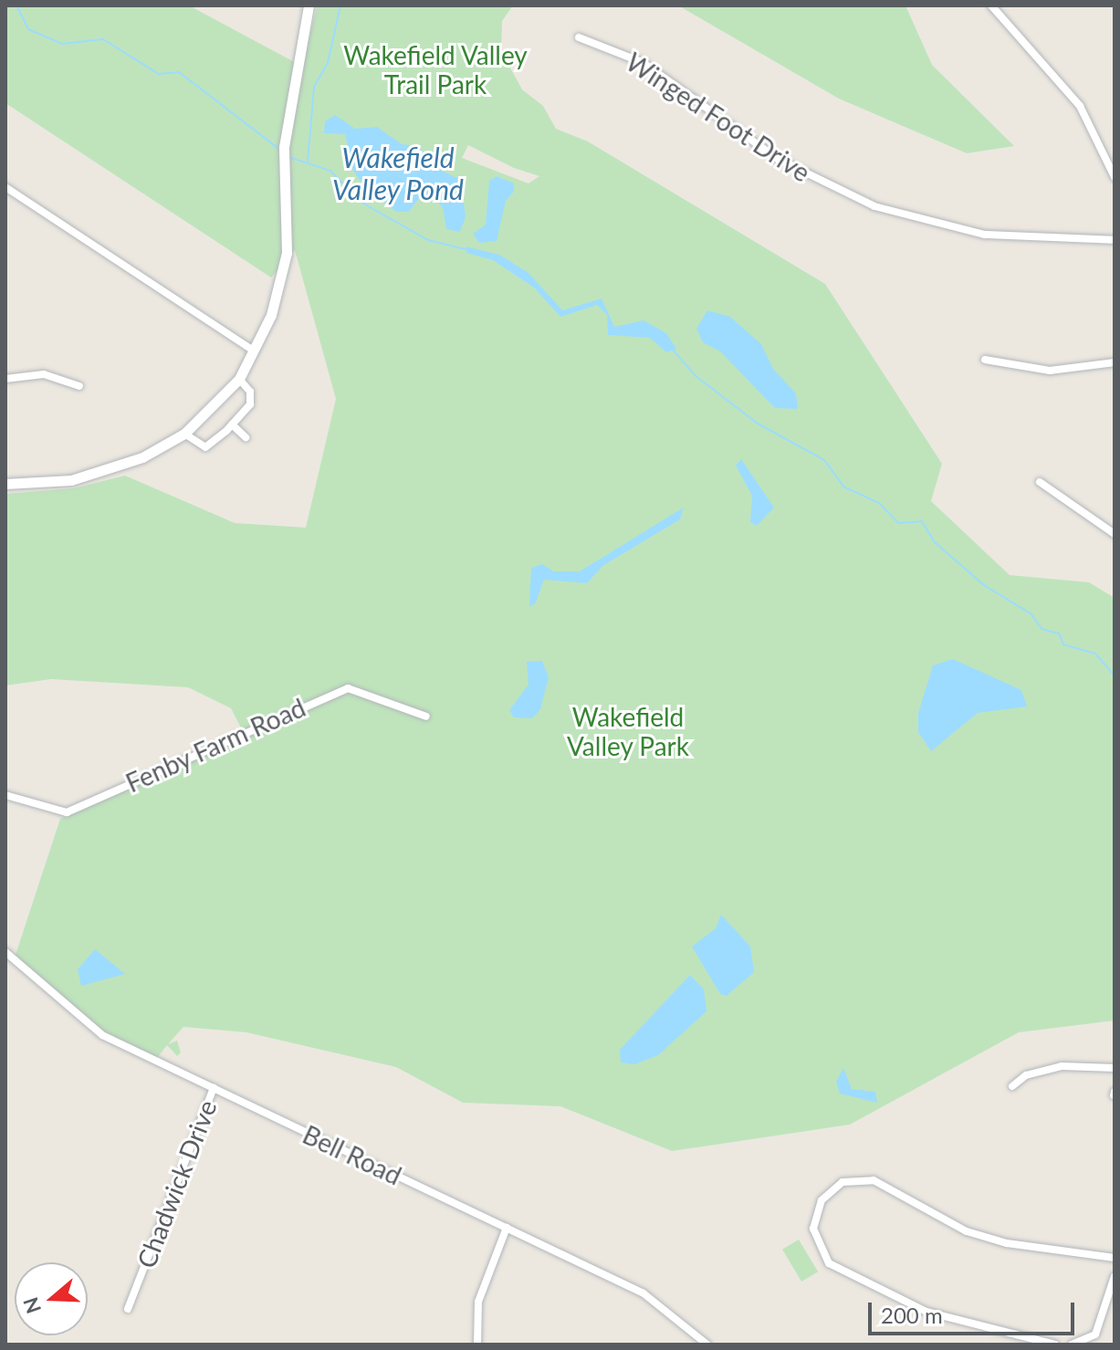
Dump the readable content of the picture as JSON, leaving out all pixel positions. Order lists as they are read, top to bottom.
{
  "streets": {
    "street": [
      "Winged Foot Drive",
      "Fenby Farm Road",
      "Bell Road",
      "Chadwick Drive"
    ]
  },
  "crossings": [
    ["Bell Road", "Chadwick Drive"]
  ],
  "water": ["Wakefield Valley Pond"],
  "parks": ["Wakefield Valley Trail Park", "Wakefield Valley Park"],
  "scale_bar": "200 m",
  "north": "left"
}
